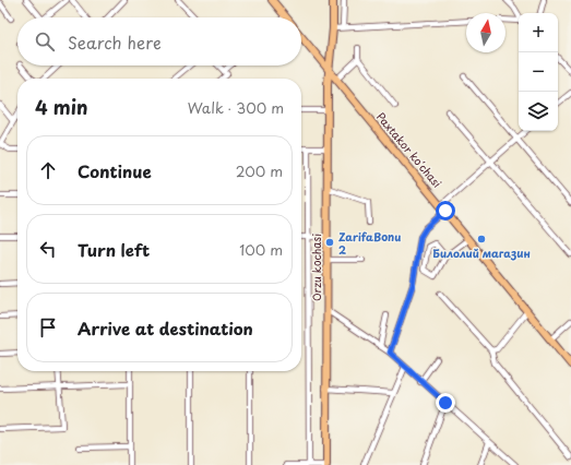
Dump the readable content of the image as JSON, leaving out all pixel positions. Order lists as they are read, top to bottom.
{
  "streets": {
    "main road": ["Paxtakor koʻchasi", "Orzu kochasi"]
  },
  "crossings": [
    ["Paxtakor koʻchasi", "Orzu kochasi"]
  ],
  "places": ["Билолий магазин", "ZarifaBonu 2"],
  "north": "top",
  "page": {
    "map_buttons": ["+", "−"],
    "search": "Search here",
    "heading": ["4 min", "Walk · 300 m"],
    "list": [
      ["Continue", "200 m"],
      ["Turn left", "100 m"],
      "Arrive at destination"
    ]
  }
}
